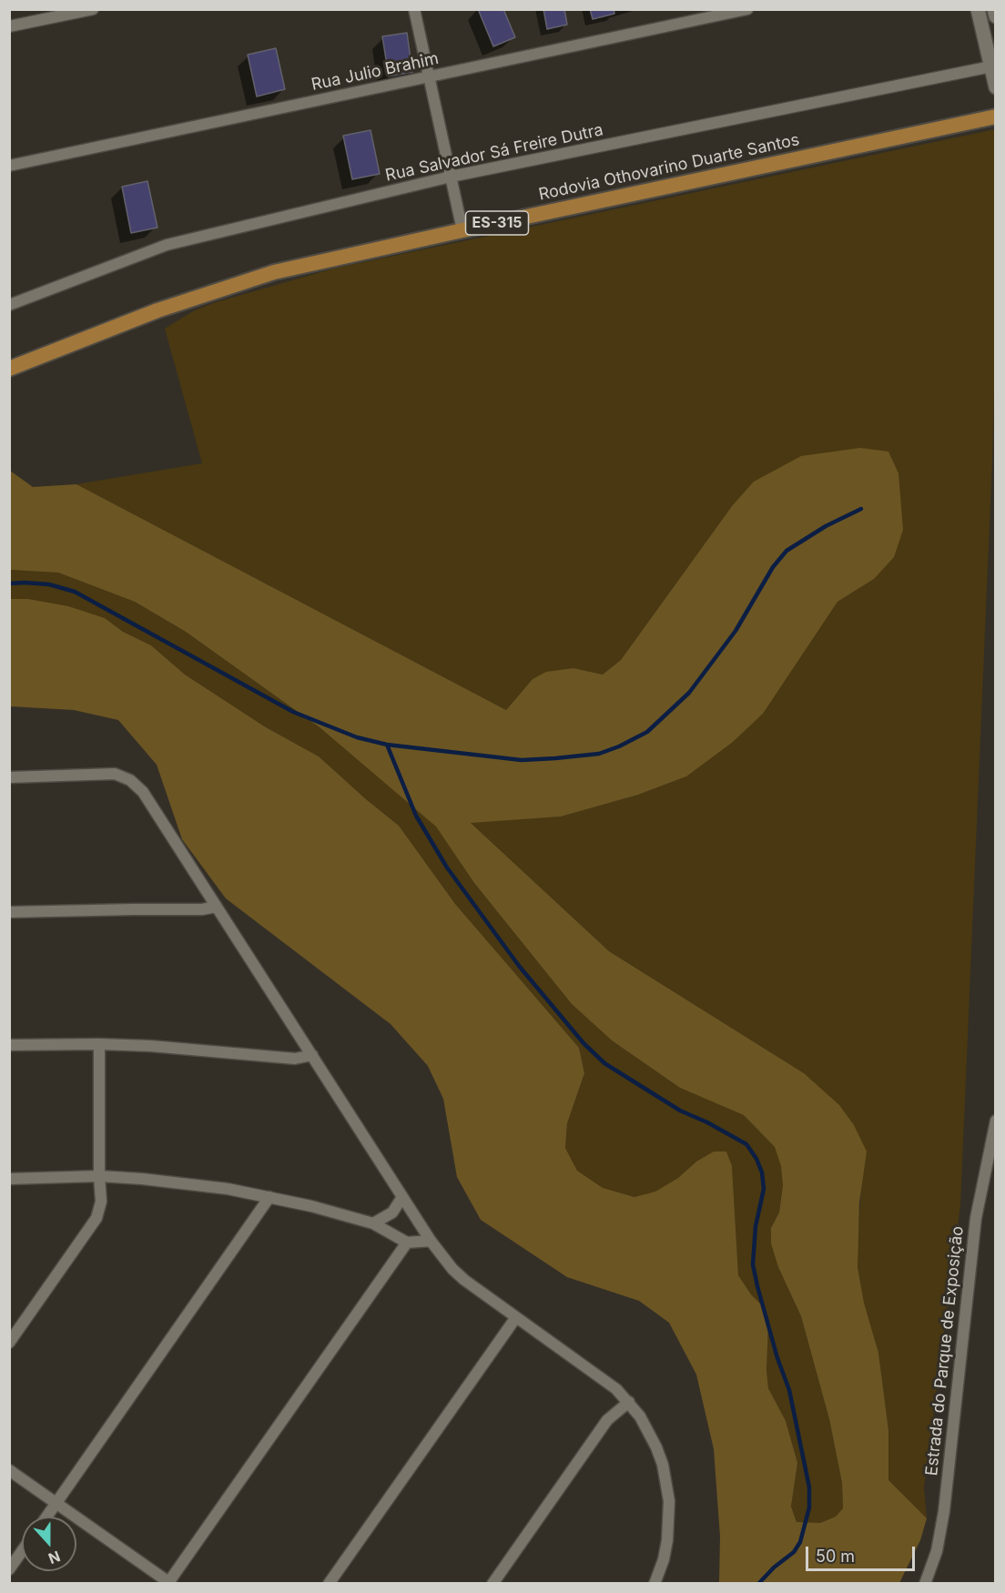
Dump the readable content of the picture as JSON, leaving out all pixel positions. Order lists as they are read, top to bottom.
{
  "streets": {
    "main road": ["Rodovia Othovarino Duarte Santos", "ES-315"],
    "street": ["Rua Julio Brahim", "Rua Salvador Sá Freire Dutra", "Estrada do Parque de Exposição"]
  },
  "scale_bar": "50 m",
  "north": "bottom"
}
